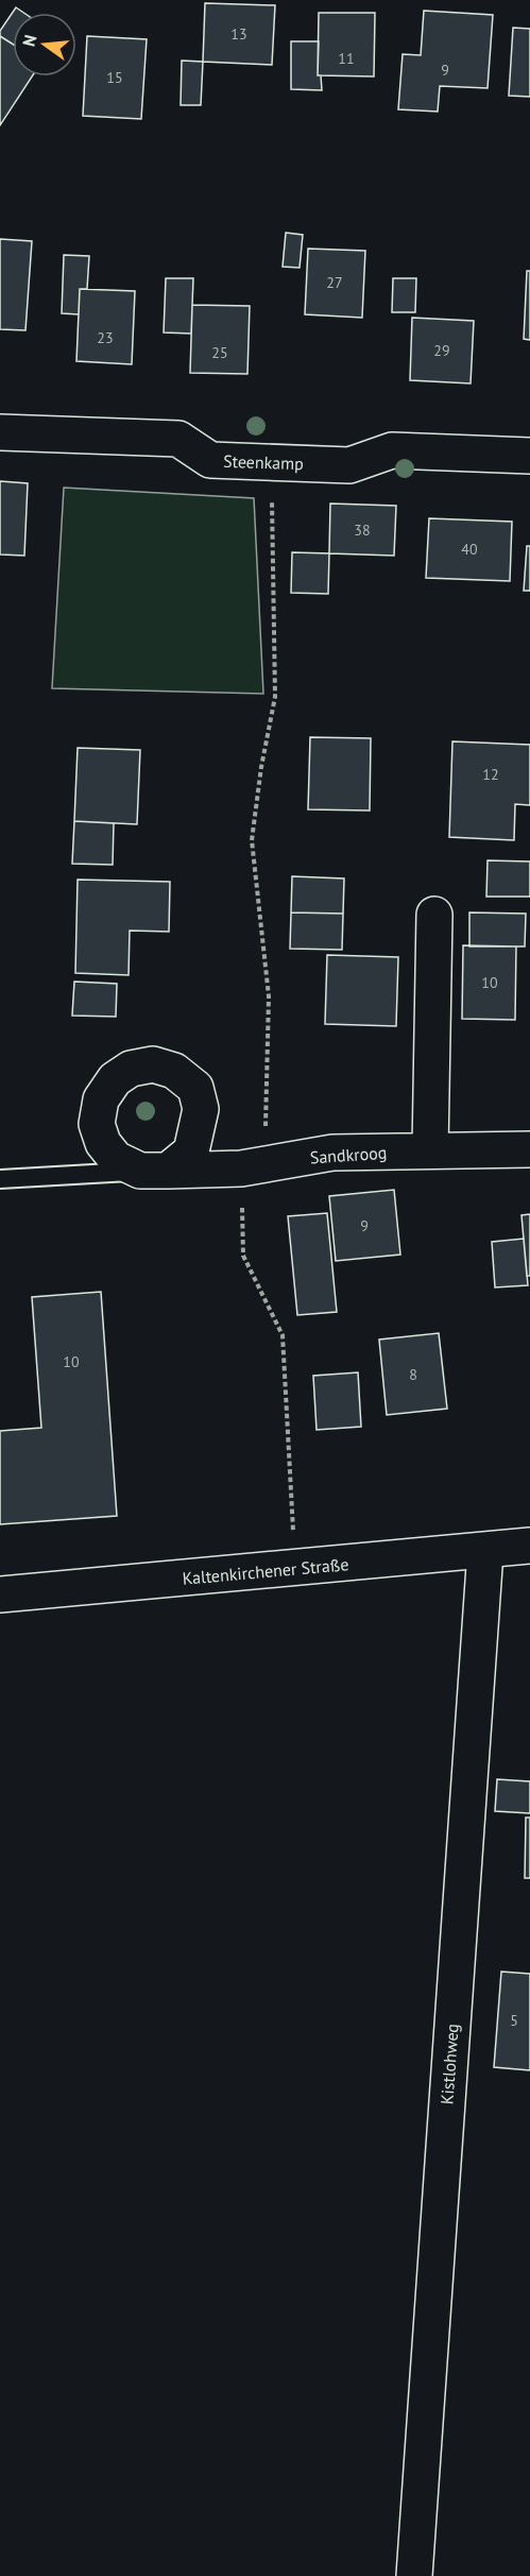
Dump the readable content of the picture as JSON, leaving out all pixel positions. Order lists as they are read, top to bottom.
{
  "streets": {
    "street": [
      "Steenkamp",
      "Sandkroog",
      "Kaltenkirchener Straße",
      "Kistlohweg"
    ]
  },
  "crossings": [
    ["Kaltenkirchener Straße", "Kistlohweg"]
  ],
  "house_numbers": [
    "13",
    "11",
    "9",
    "15",
    "27",
    "23",
    "29",
    "25",
    "38",
    "40",
    "12",
    "10",
    "9",
    "10",
    "8",
    "5"
  ],
  "north": "left"
}
